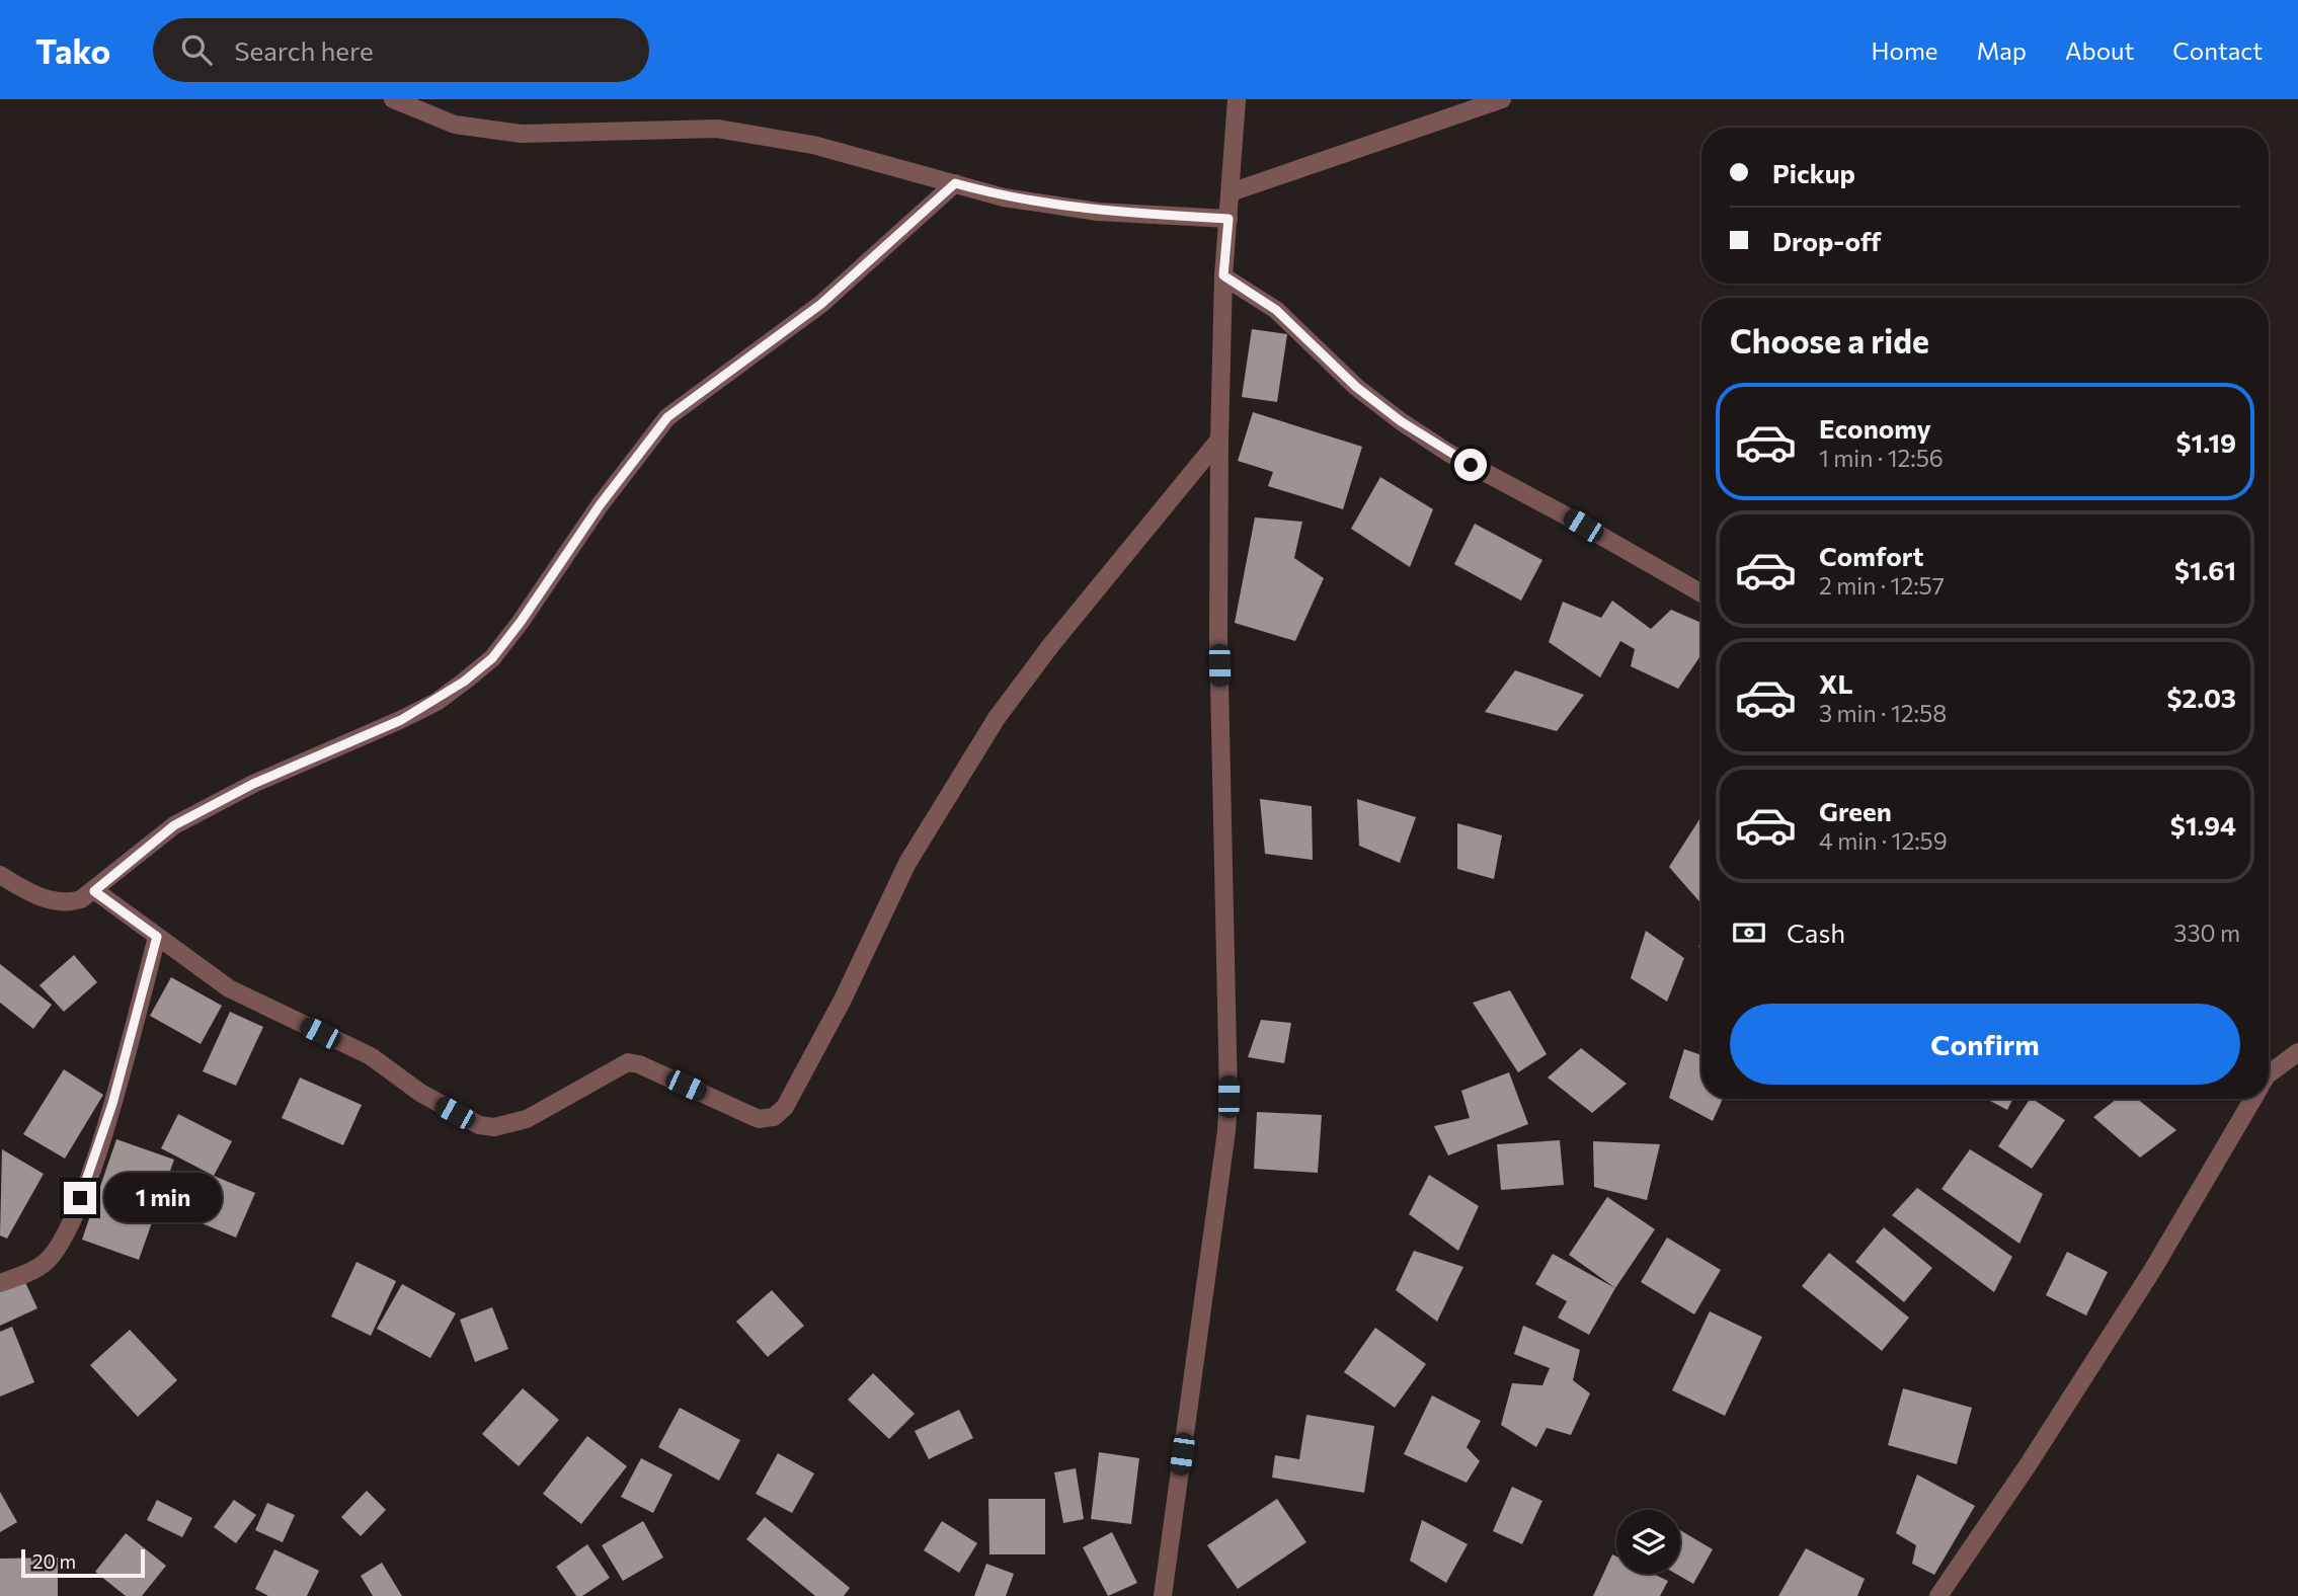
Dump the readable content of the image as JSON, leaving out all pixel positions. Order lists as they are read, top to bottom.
{
  "scale_bar": "20 m",
  "page": {
    "header": "Tako",
    "search": "Search here",
    "nav": [
      "Home",
      "Map",
      "About",
      "Contact"
    ],
    "banner": ["Pickup", "Drop-off"],
    "heading": "Choose a ride",
    "list": [
      {
        "name": "Economy",
        "note": "1 min · 12:56",
        "value": "$1.19"
      },
      {
        "name": "Comfort",
        "note": "2 min · 12:57",
        "value": "$1.61"
      },
      {
        "name": "XL",
        "note": "3 min · 12:58",
        "value": "$2.03"
      },
      {
        "name": "Green",
        "note": "4 min · 12:59",
        "value": "$1.94"
      }
    ],
    "pay": ["Cash", "330 m"],
    "buttons": "Confirm",
    "bubble": "1 min",
    "scale": "20 m"
  }
}
